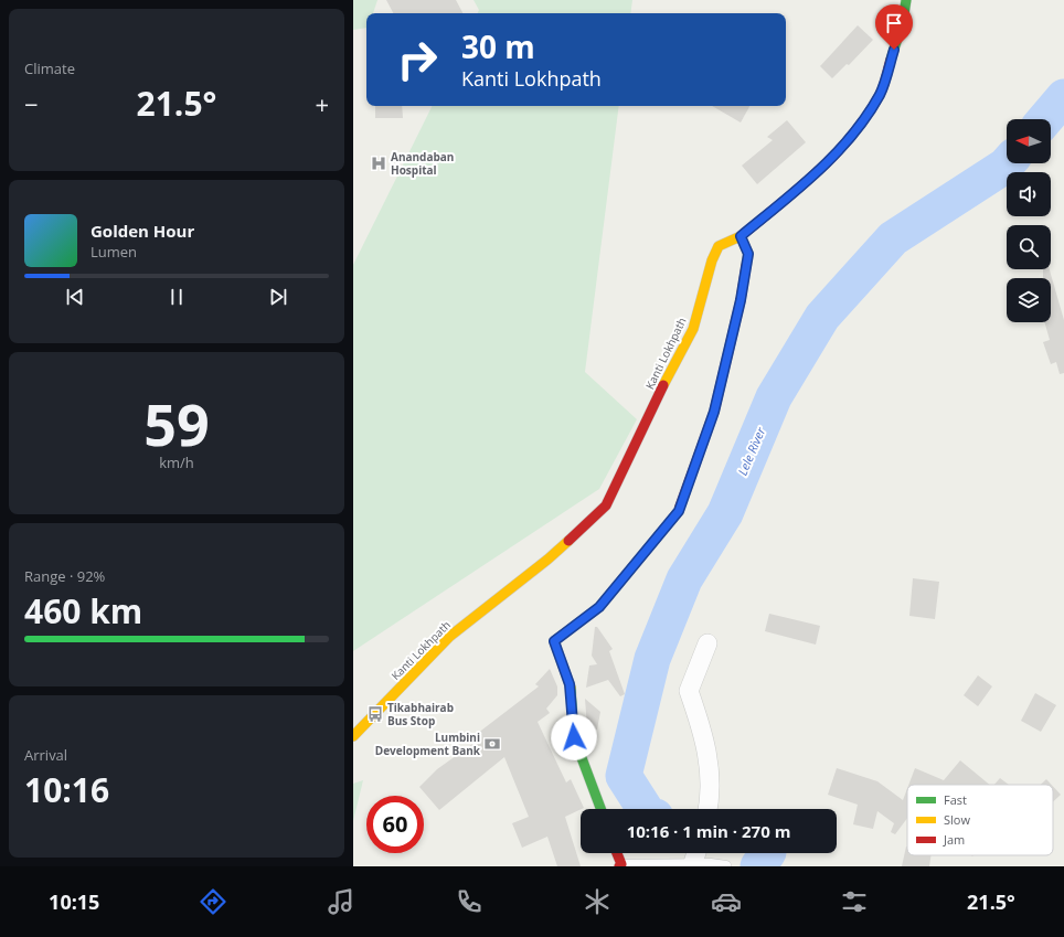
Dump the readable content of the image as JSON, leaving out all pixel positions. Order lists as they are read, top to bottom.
{
  "streets": {
    "main road": ["Kanti Lokhpath"]
  },
  "water": ["Lele River"],
  "places": {
    "hospital": ["Anandaban Hospital"],
    "bus stop": ["Tikabhairab Bus Stop"],
    "bank": ["Lumbini Development Bank"]
  },
  "legend": ["Fast", "Slow", "Jam"],
  "north": "left",
  "page": {
    "tile": [
      "Climate",
      ["59", "km/h"],
      ["Range · 92%", "460 km"],
      ["Arrival", "10:16"]
    ],
    "turn": ["30 m", "Kanti Lokhpath"],
    "heat": ["−", "21.5°", "+"],
    "song": ["Golden Hour", "Lumen"],
    "limit": "60",
    "trip": "10:16 · 1 min · 270 m",
    "tabs": ["10:15", "21.5°"]
  }
}
